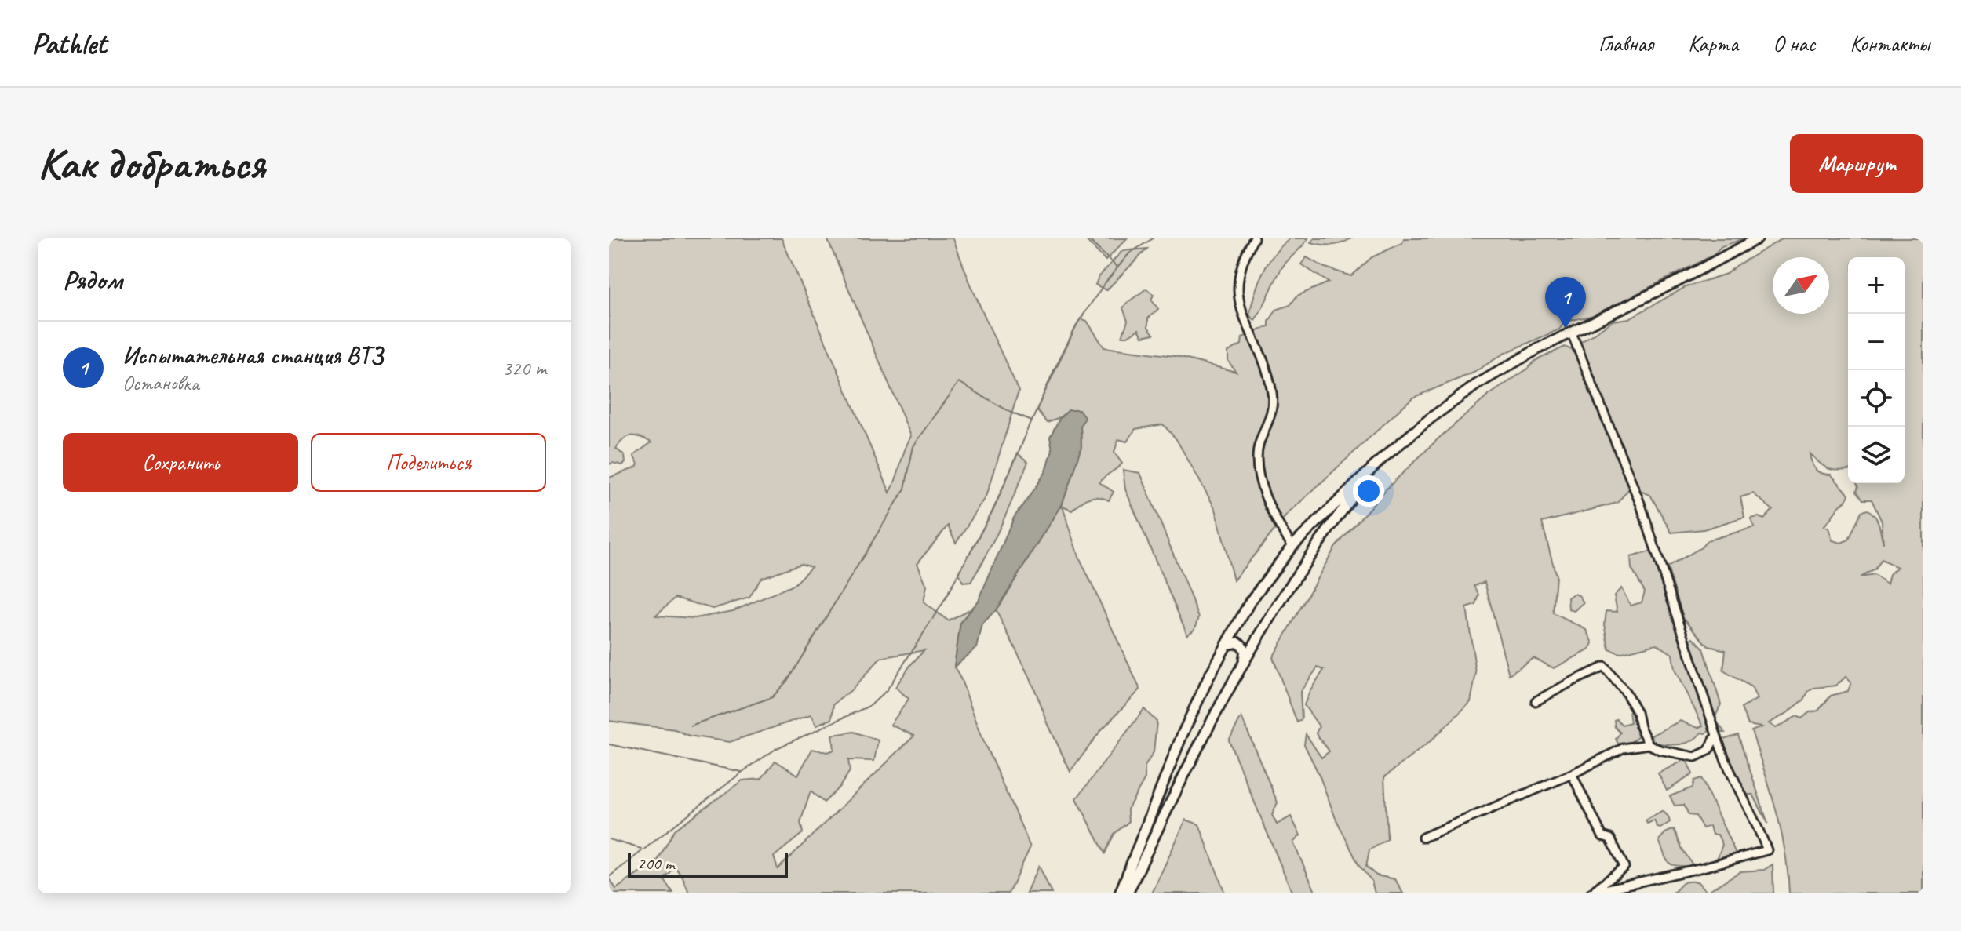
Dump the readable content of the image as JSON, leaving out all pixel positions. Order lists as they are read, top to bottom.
{
  "scale_bar": "200 m",
  "north": "top right",
  "page": {
    "header": "Pathlet",
    "nav": [
      "Главная",
      "Карта",
      "О нас",
      "Контакты"
    ],
    "buttons": [
      "Маршрут",
      ["Сохранить", "Поделиться"]
    ],
    "title": "Как добраться",
    "heading": "Рядом",
    "map_buttons": ["+", "−"],
    "pins": "1",
    "list": [
      {
        "mark": "1",
        "name": "Испытательная станция ВТЗ",
        "note": "Остановка",
        "value": "320 m"
      }
    ],
    "scale": "200 m"
  }
}
